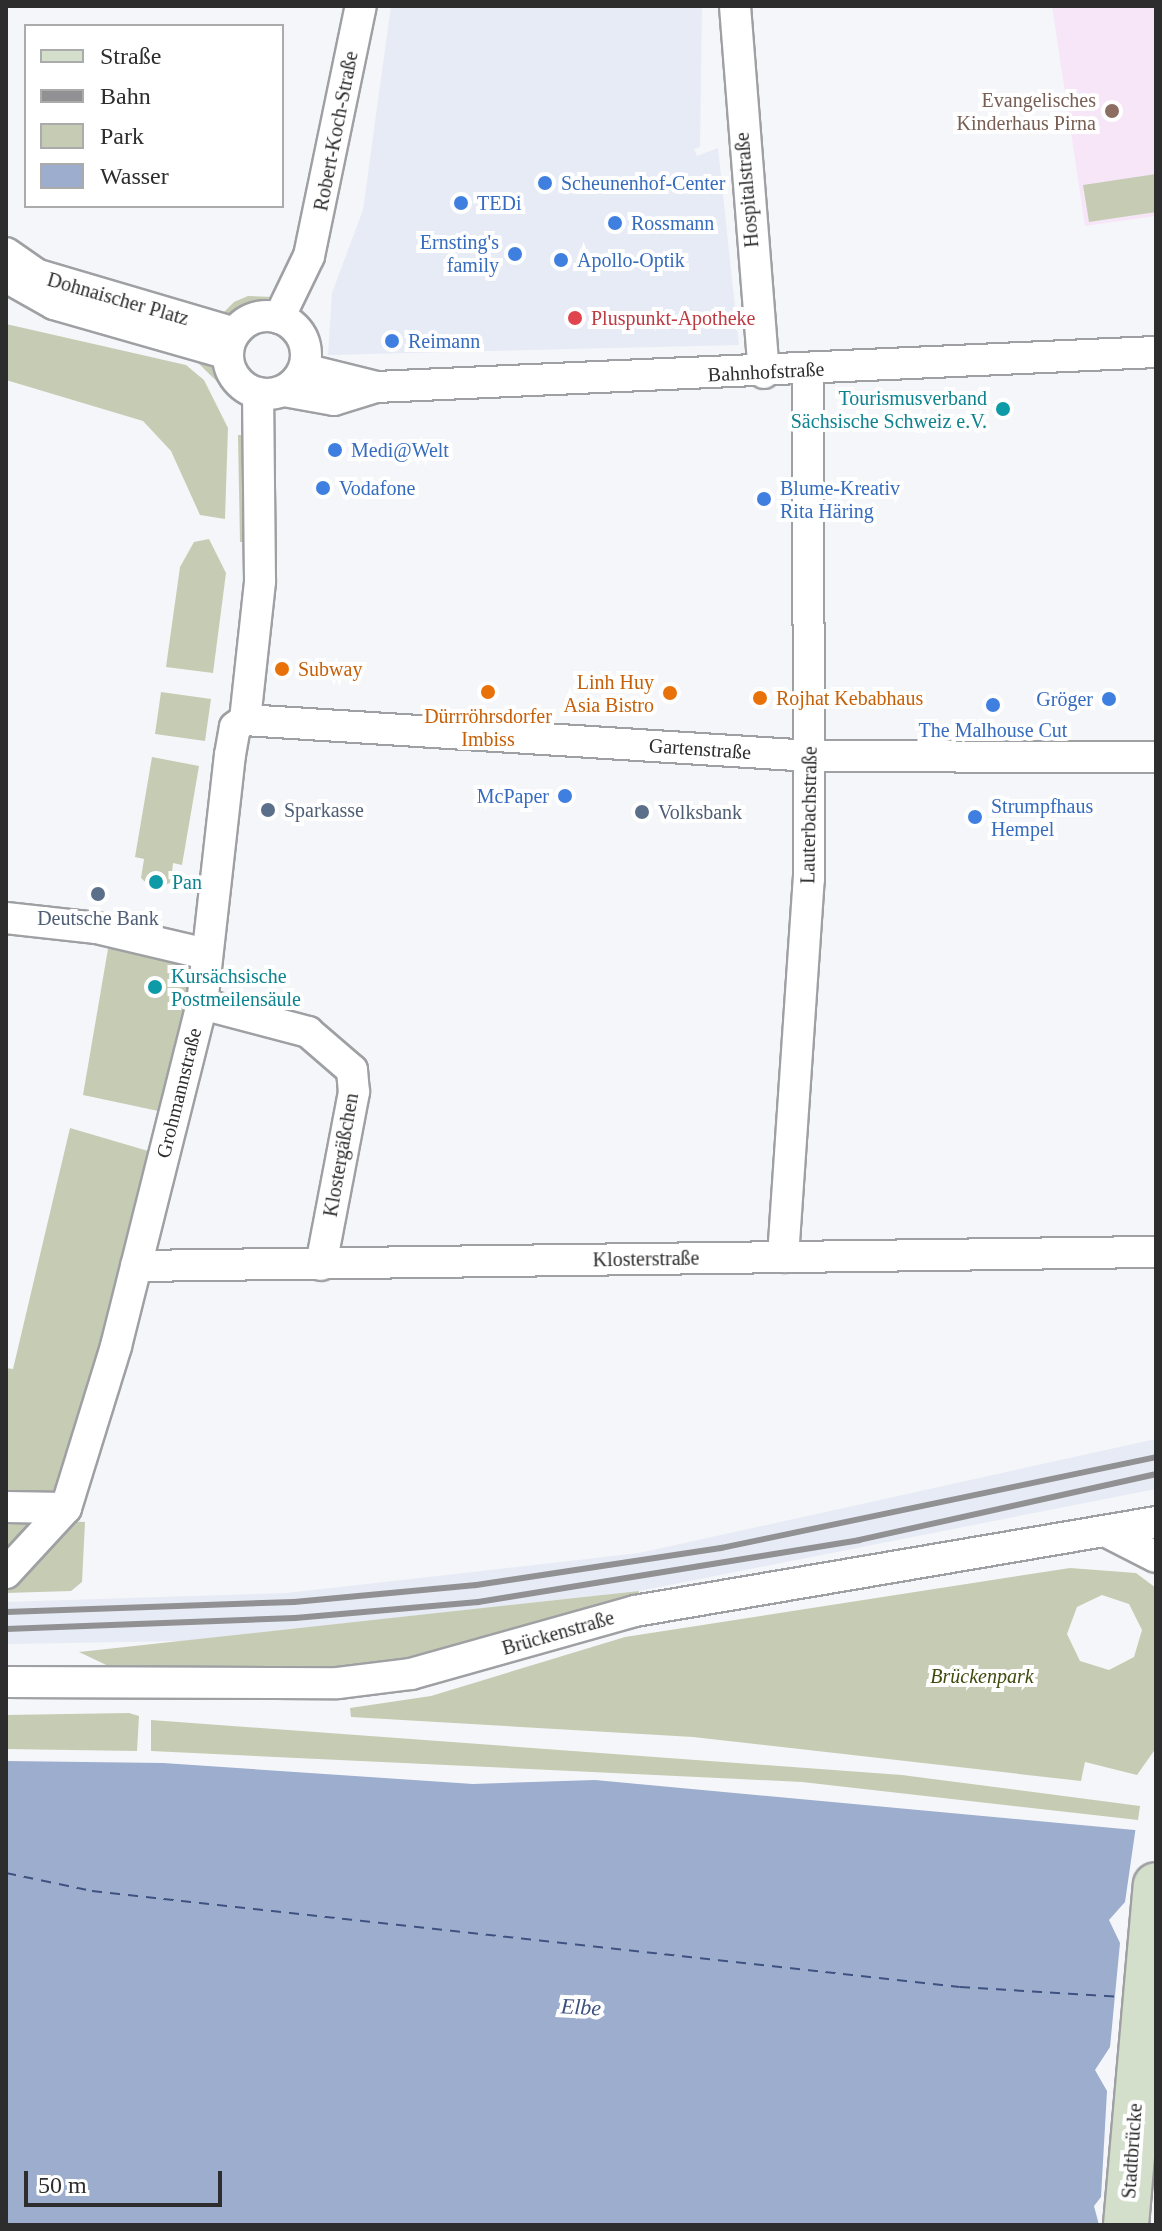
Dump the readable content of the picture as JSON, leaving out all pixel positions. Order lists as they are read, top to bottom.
{
  "streets": {
    "main road": ["Stadtbrücke"],
    "street": [
      "Robert-Koch-Straße",
      "Hospitalstraße",
      "Dohnaischer Platz",
      "Bahnhofstraße",
      "Gartenstraße",
      "Lauterbachstraße",
      "Grohmannstraße",
      "Klostergäßchen",
      "Klosterstraße",
      "Brückenstraße"
    ]
  },
  "crossings": [
    ["Hospitalstraße", "Bahnhofstraße"],
    ["Bahnhofstraße", "Lauterbachstraße"],
    ["Bahnhofstraße", "Grohmannstraße"],
    ["Gartenstraße", "Lauterbachstraße"],
    ["Gartenstraße", "Grohmannstraße"],
    ["Lauterbachstraße", "Klosterstraße"],
    ["Grohmannstraße", "Klostergäßchen"],
    ["Grohmannstraße", "Klosterstraße"],
    ["Klostergäßchen", "Klosterstraße"]
  ],
  "water": ["Elbe"],
  "parks": ["Brückenpark"],
  "places": [
    "Evangelisches Kinderhaus Pirna",
    "Scheunenhof-Center",
    "TEDi",
    "Rossmann",
    "Ernsting's family",
    "Apollo-Optik",
    "Pluspunkt-Apotheke",
    "Reimann",
    "Tourismusverband Sächsische Schweiz e.V.",
    "Medi@Welt",
    "Vodafone",
    "Blume-Kreativ Rita Häring",
    "Subway",
    "Dürrröhrsdorfer Imbiss",
    "Linh Huy Asia Bistro",
    "Rojhat Kebabhaus",
    "Gröger",
    "The Malhouse Cut",
    "McPaper",
    "Sparkasse",
    "Volksbank",
    "Strumpfhaus Hempel",
    "Pan",
    "Deutsche Bank",
    "Kursächsische Postmeilensäule"
  ],
  "legend": [
    "Straße",
    "Bahn",
    "Park",
    "Wasser"
  ],
  "scale_bar": "50 m"
}
